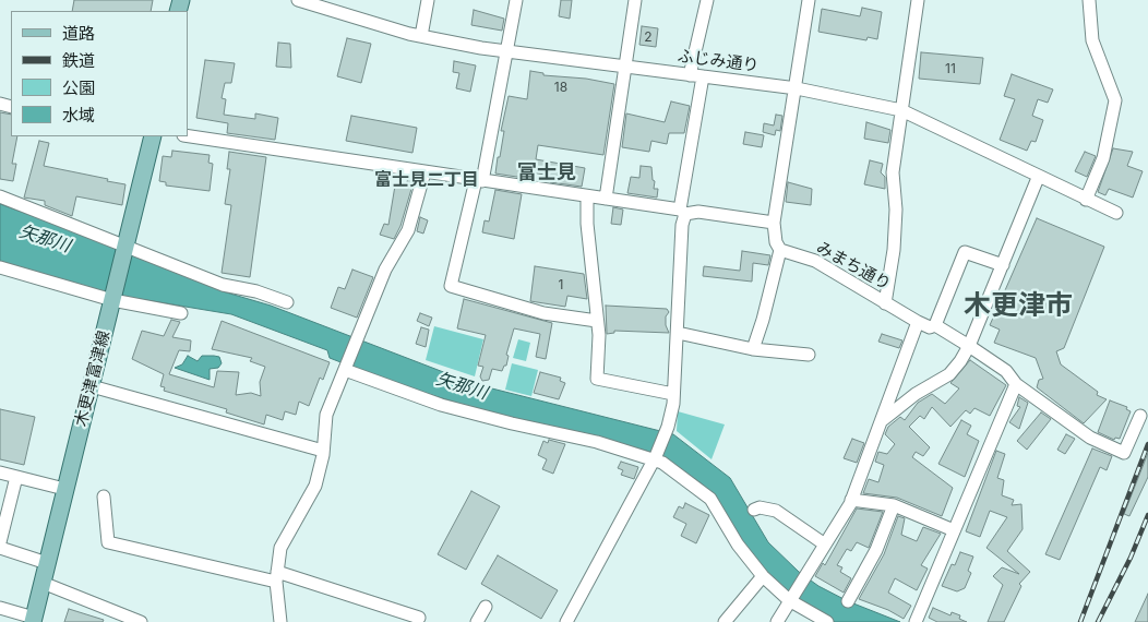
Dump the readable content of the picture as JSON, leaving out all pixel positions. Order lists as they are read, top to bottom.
{
  "streets": {
    "main road": ["木更津富津線"],
    "street": ["ふじみ通り", "みまち通り"]
  },
  "districts": ["富士見", "富士見二丁目", "木更津市"],
  "water": ["矢那川"],
  "house_numbers": [
    "2",
    "11",
    "18",
    "1"
  ],
  "legend": [
    "道路",
    "鉄道",
    "公園",
    "水域"
  ]
}
